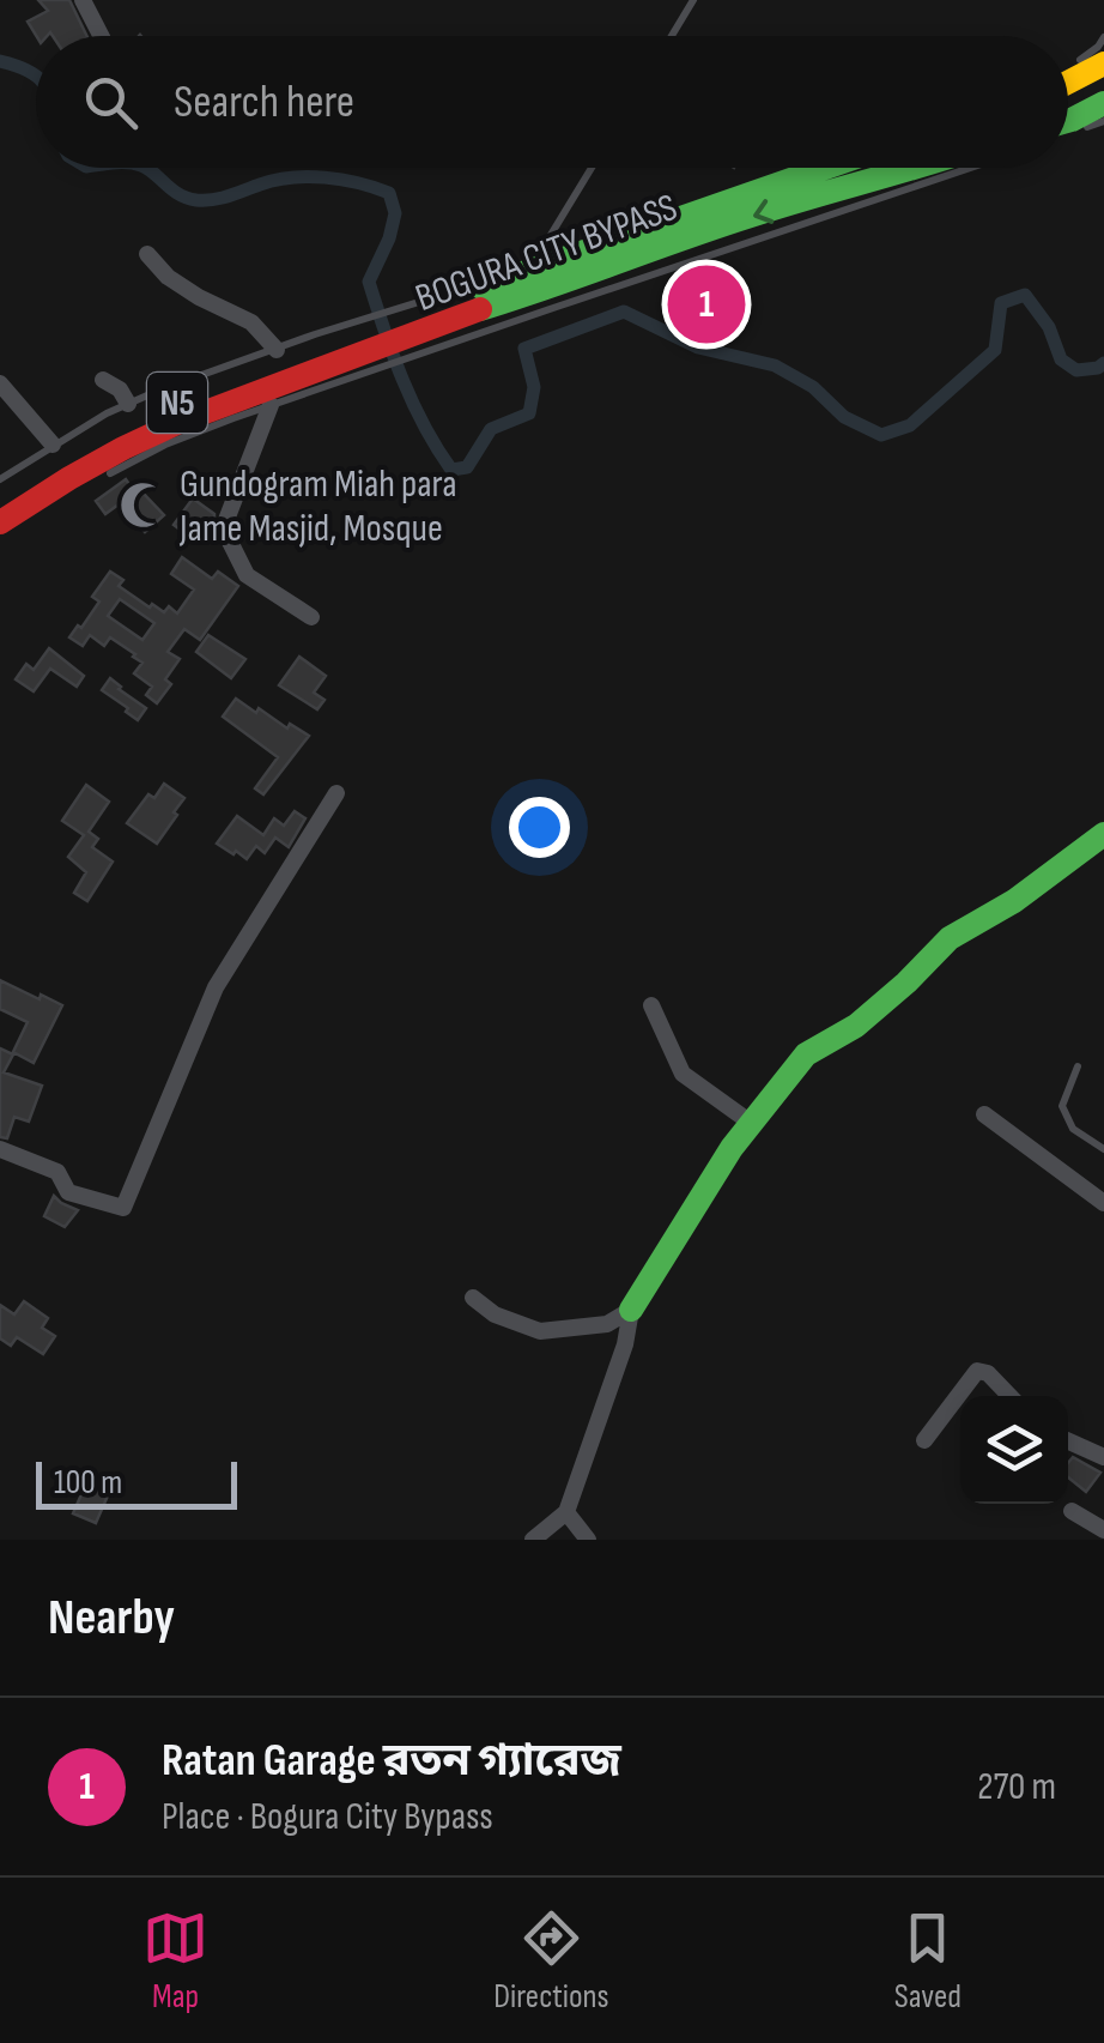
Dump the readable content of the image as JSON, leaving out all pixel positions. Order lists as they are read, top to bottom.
{
  "streets": {
    "main road": ["BOGURA CITY BYPASS", "N5"]
  },
  "places": {
    "mosque": ["Gundogram Miah para Jame Masjid, Mosque"]
  },
  "scale_bar": "100 m",
  "page": {
    "search": "Search here",
    "pins": "1",
    "scale": "100 m",
    "heading": "Nearby",
    "list": [
      {
        "mark": "1",
        "name": "Ratan Garage রতন গ্যারেজ",
        "note": "Place · Bogura City Bypass",
        "value": "270 m"
      }
    ],
    "nav": ["Map", "Directions", "Saved"]
  }
}
